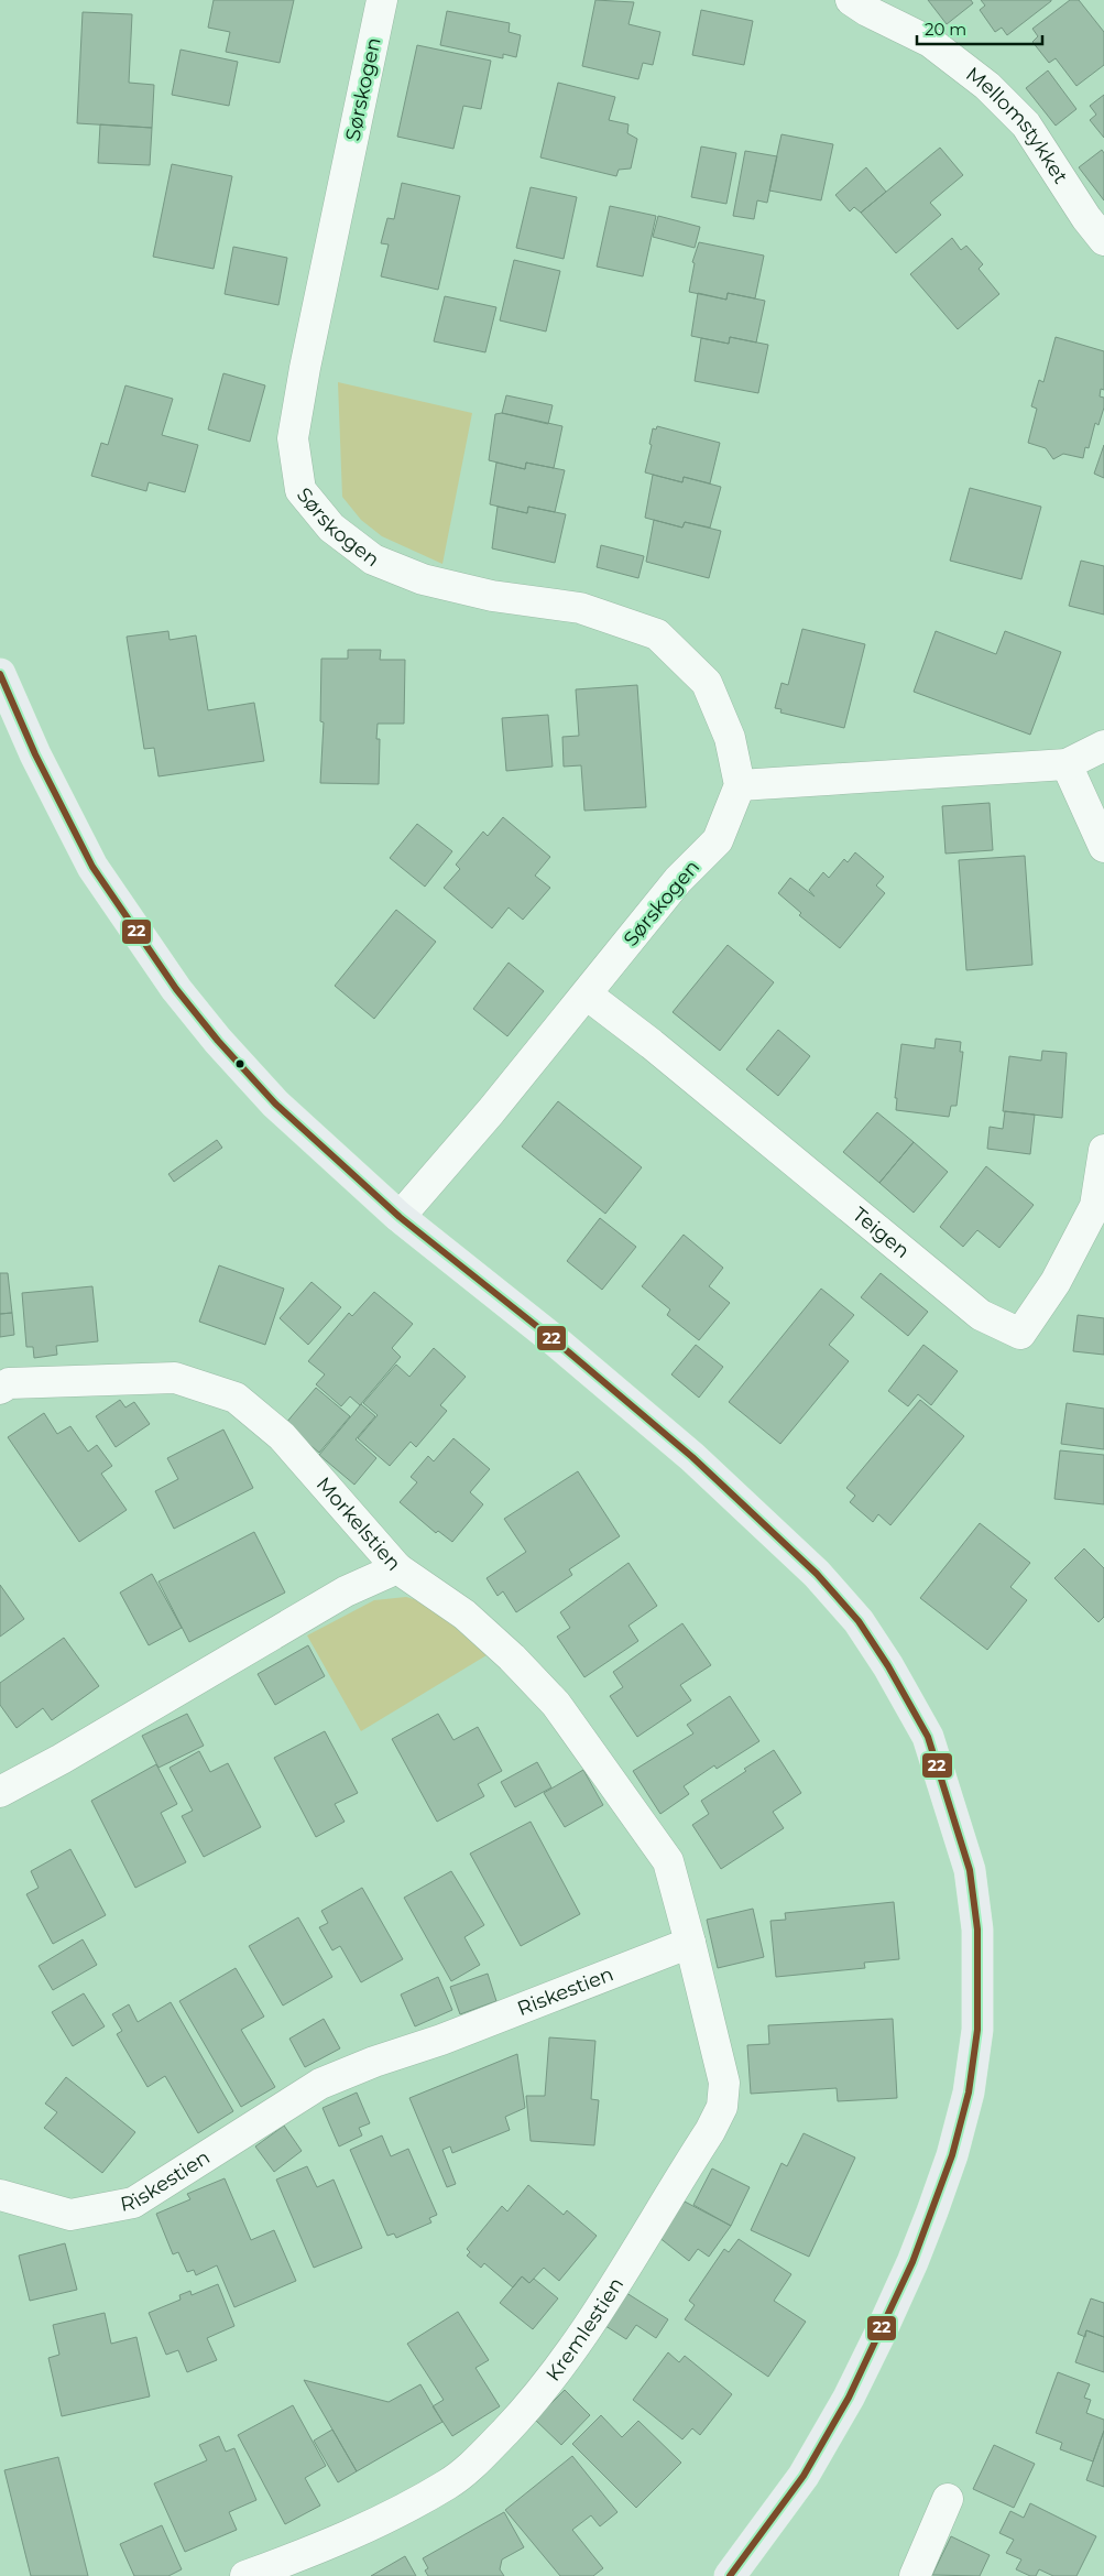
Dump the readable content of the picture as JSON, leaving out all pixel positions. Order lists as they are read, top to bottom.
{
  "streets": {
    "street": [
      "Sørskogen",
      "Mellomstykket",
      "Teigen",
      "Morkelstien",
      "Riskestien",
      "Kremlestien"
    ]
  },
  "crossings": [
    ["Sørskogen", "Teigen"],
    ["Riskestien", "Kremlestien"]
  ],
  "lines": ["transit line 22"],
  "scale_bar": "20 m"
}
